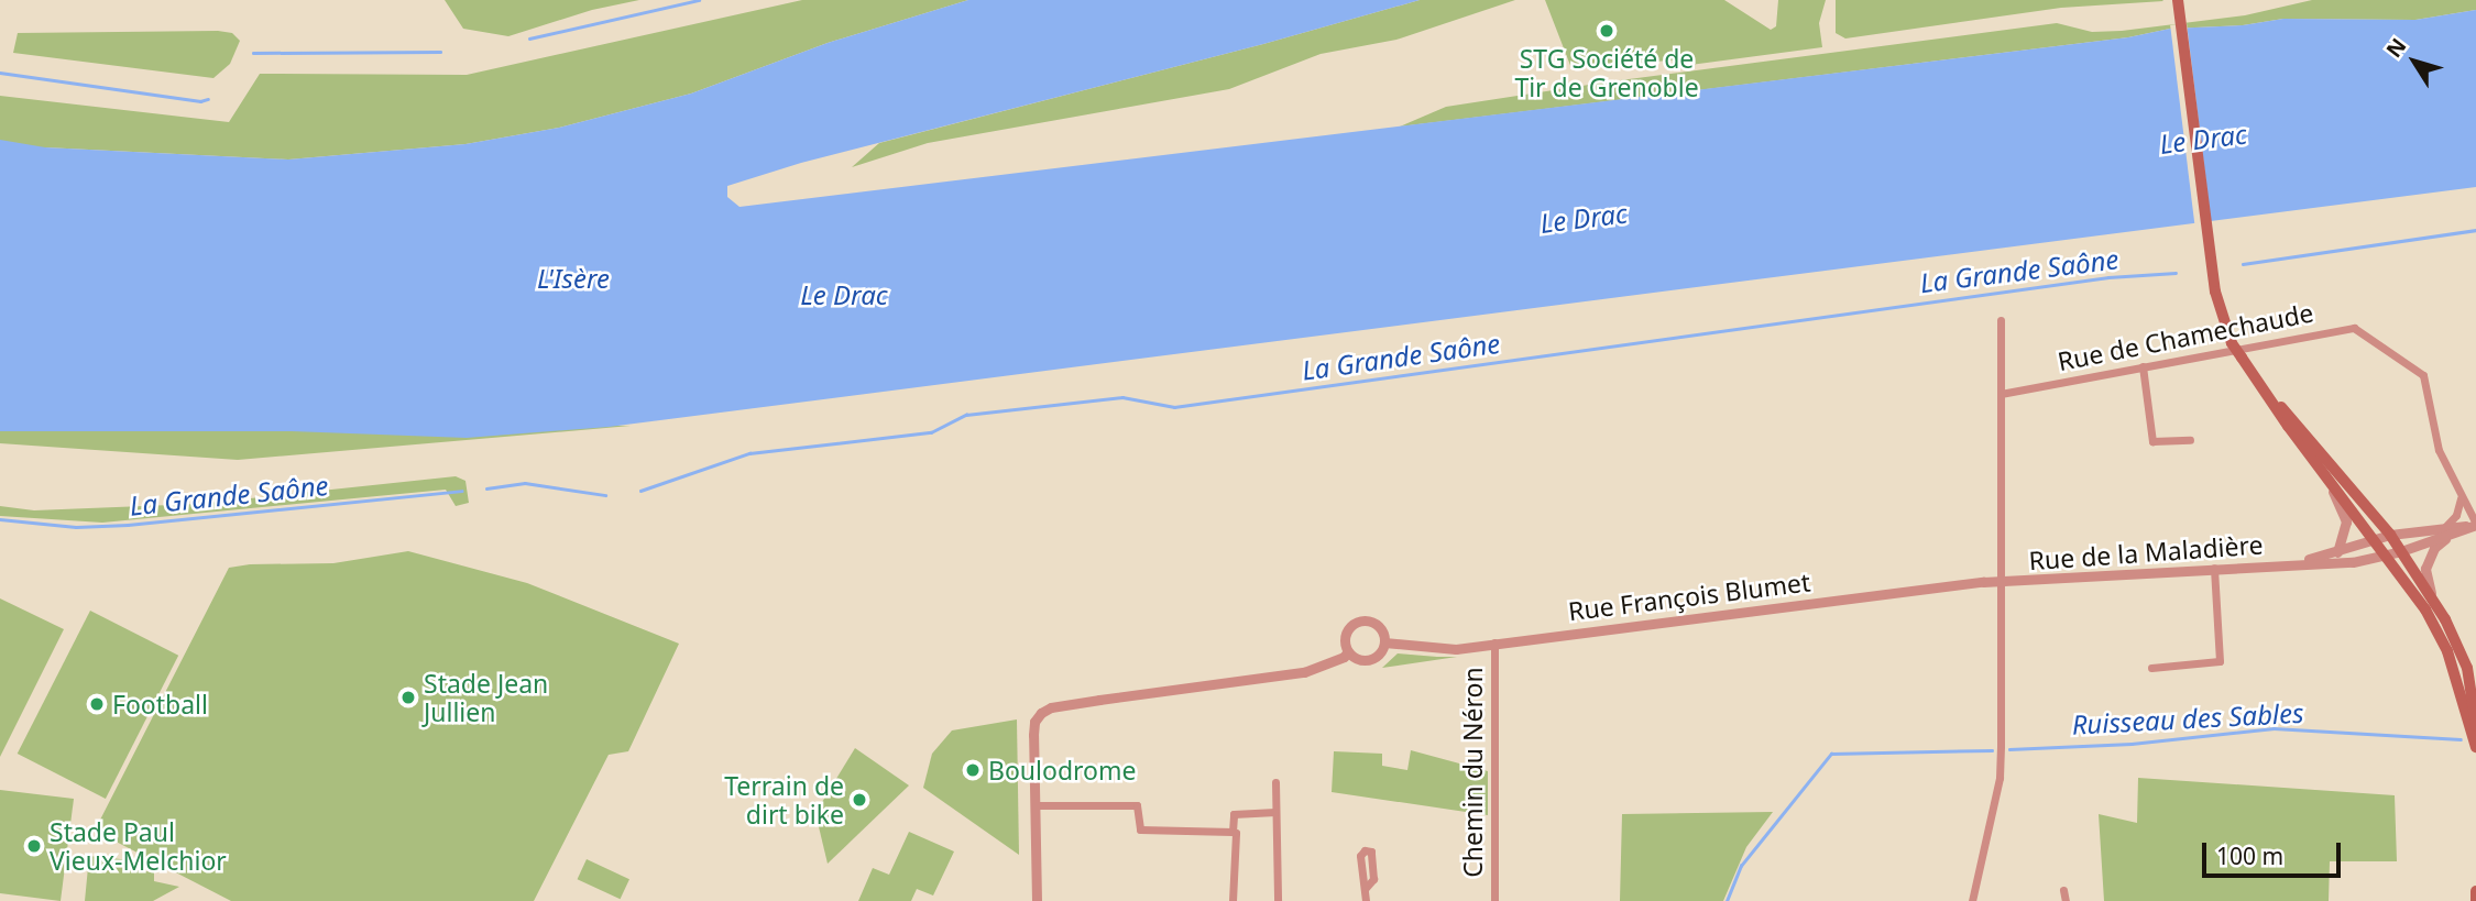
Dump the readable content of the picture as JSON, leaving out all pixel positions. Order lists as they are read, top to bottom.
{
  "streets": {
    "street": [
      "Rue de Chamechaude",
      "Rue de la Maladière",
      "Rue François Blumet",
      "Chemin du Néron"
    ]
  },
  "crossings": [
    ["Rue de la Maladière", "Rue François Blumet"],
    ["Rue François Blumet", "Chemin du Néron"]
  ],
  "water": [
    "Le Drac",
    "La Grande Saône",
    "L'Isère",
    "Ruisseau des Sables"
  ],
  "places": [
    "STG Société de Tir de Grenoble",
    "Stade Jean Jullien",
    "Football",
    "Boulodrome",
    "Terrain de dirt bike",
    "Stade Paul Vieux-Melchior"
  ],
  "scale_bar": "100 m",
  "north": "top left"
}
